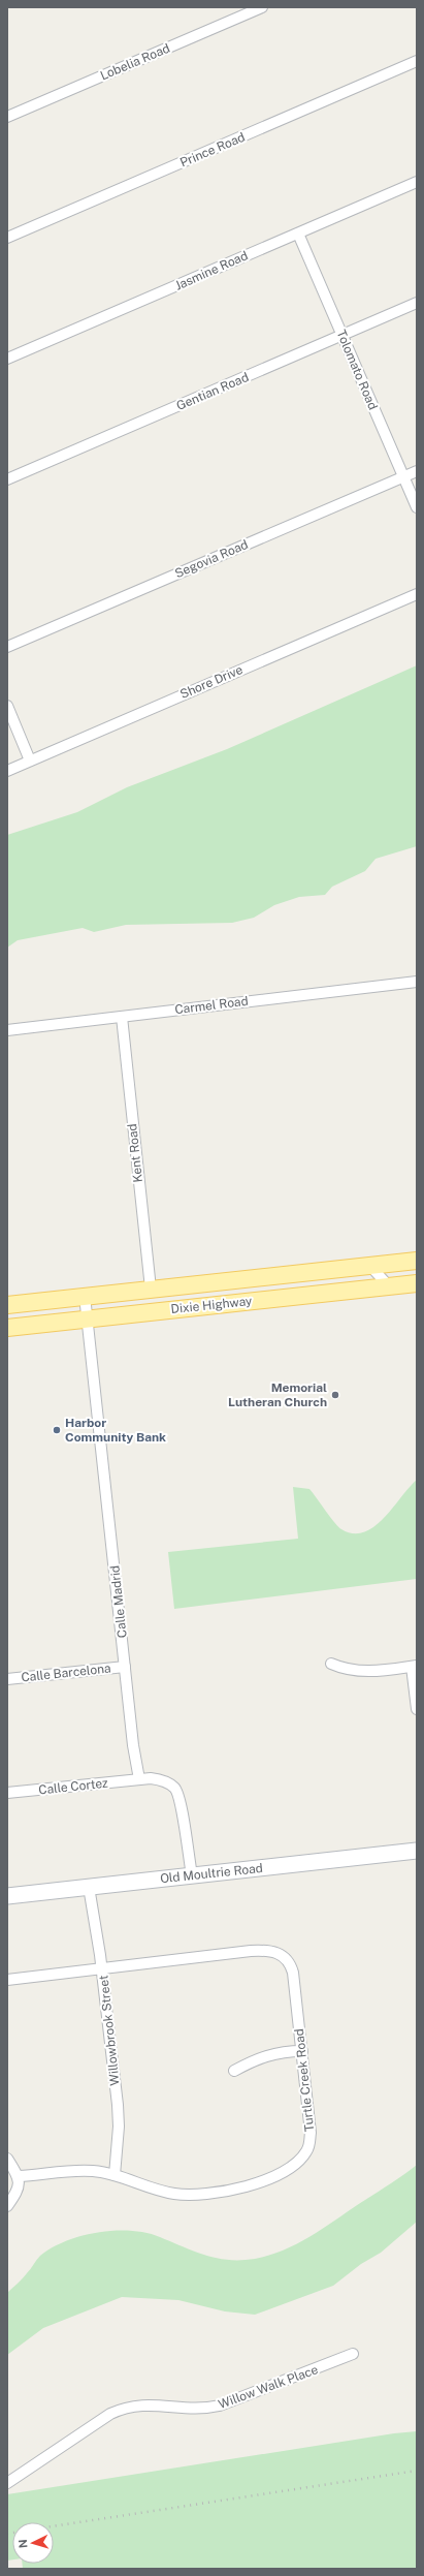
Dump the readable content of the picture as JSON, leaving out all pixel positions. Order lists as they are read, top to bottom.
{
  "streets": {
    "main road": ["Dixie Highway", "Old Moultrie Road"],
    "street": [
      "Lobelia Road",
      "Prince Road",
      "Jasmine Road",
      "Tolomato Road",
      "Gentian Road",
      "Segovia Road",
      "Shore Drive",
      "Carmel Road",
      "Kent Road",
      "Calle Madrid",
      "Calle Barcelona",
      "Calle Cortez",
      "Willowbrook Street",
      "Turtle Creek Road",
      "Willow Walk Place"
    ]
  },
  "crossings": [
    ["Jasmine Road", "Tolomato Road"],
    ["Tolomato Road", "Gentian Road"],
    ["Tolomato Road", "Segovia Road"],
    ["Carmel Road", "Kent Road"],
    ["Dixie Highway", "Calle Madrid"],
    ["Calle Madrid", "Calle Barcelona"],
    ["Calle Madrid", "Calle Cortez"],
    ["Old Moultrie Road", "Willowbrook Street"],
    ["Willowbrook Street", "Turtle Creek Road"]
  ],
  "places": ["Memorial Lutheran Church", "Harbor Community Bank"],
  "north": "left"
}
